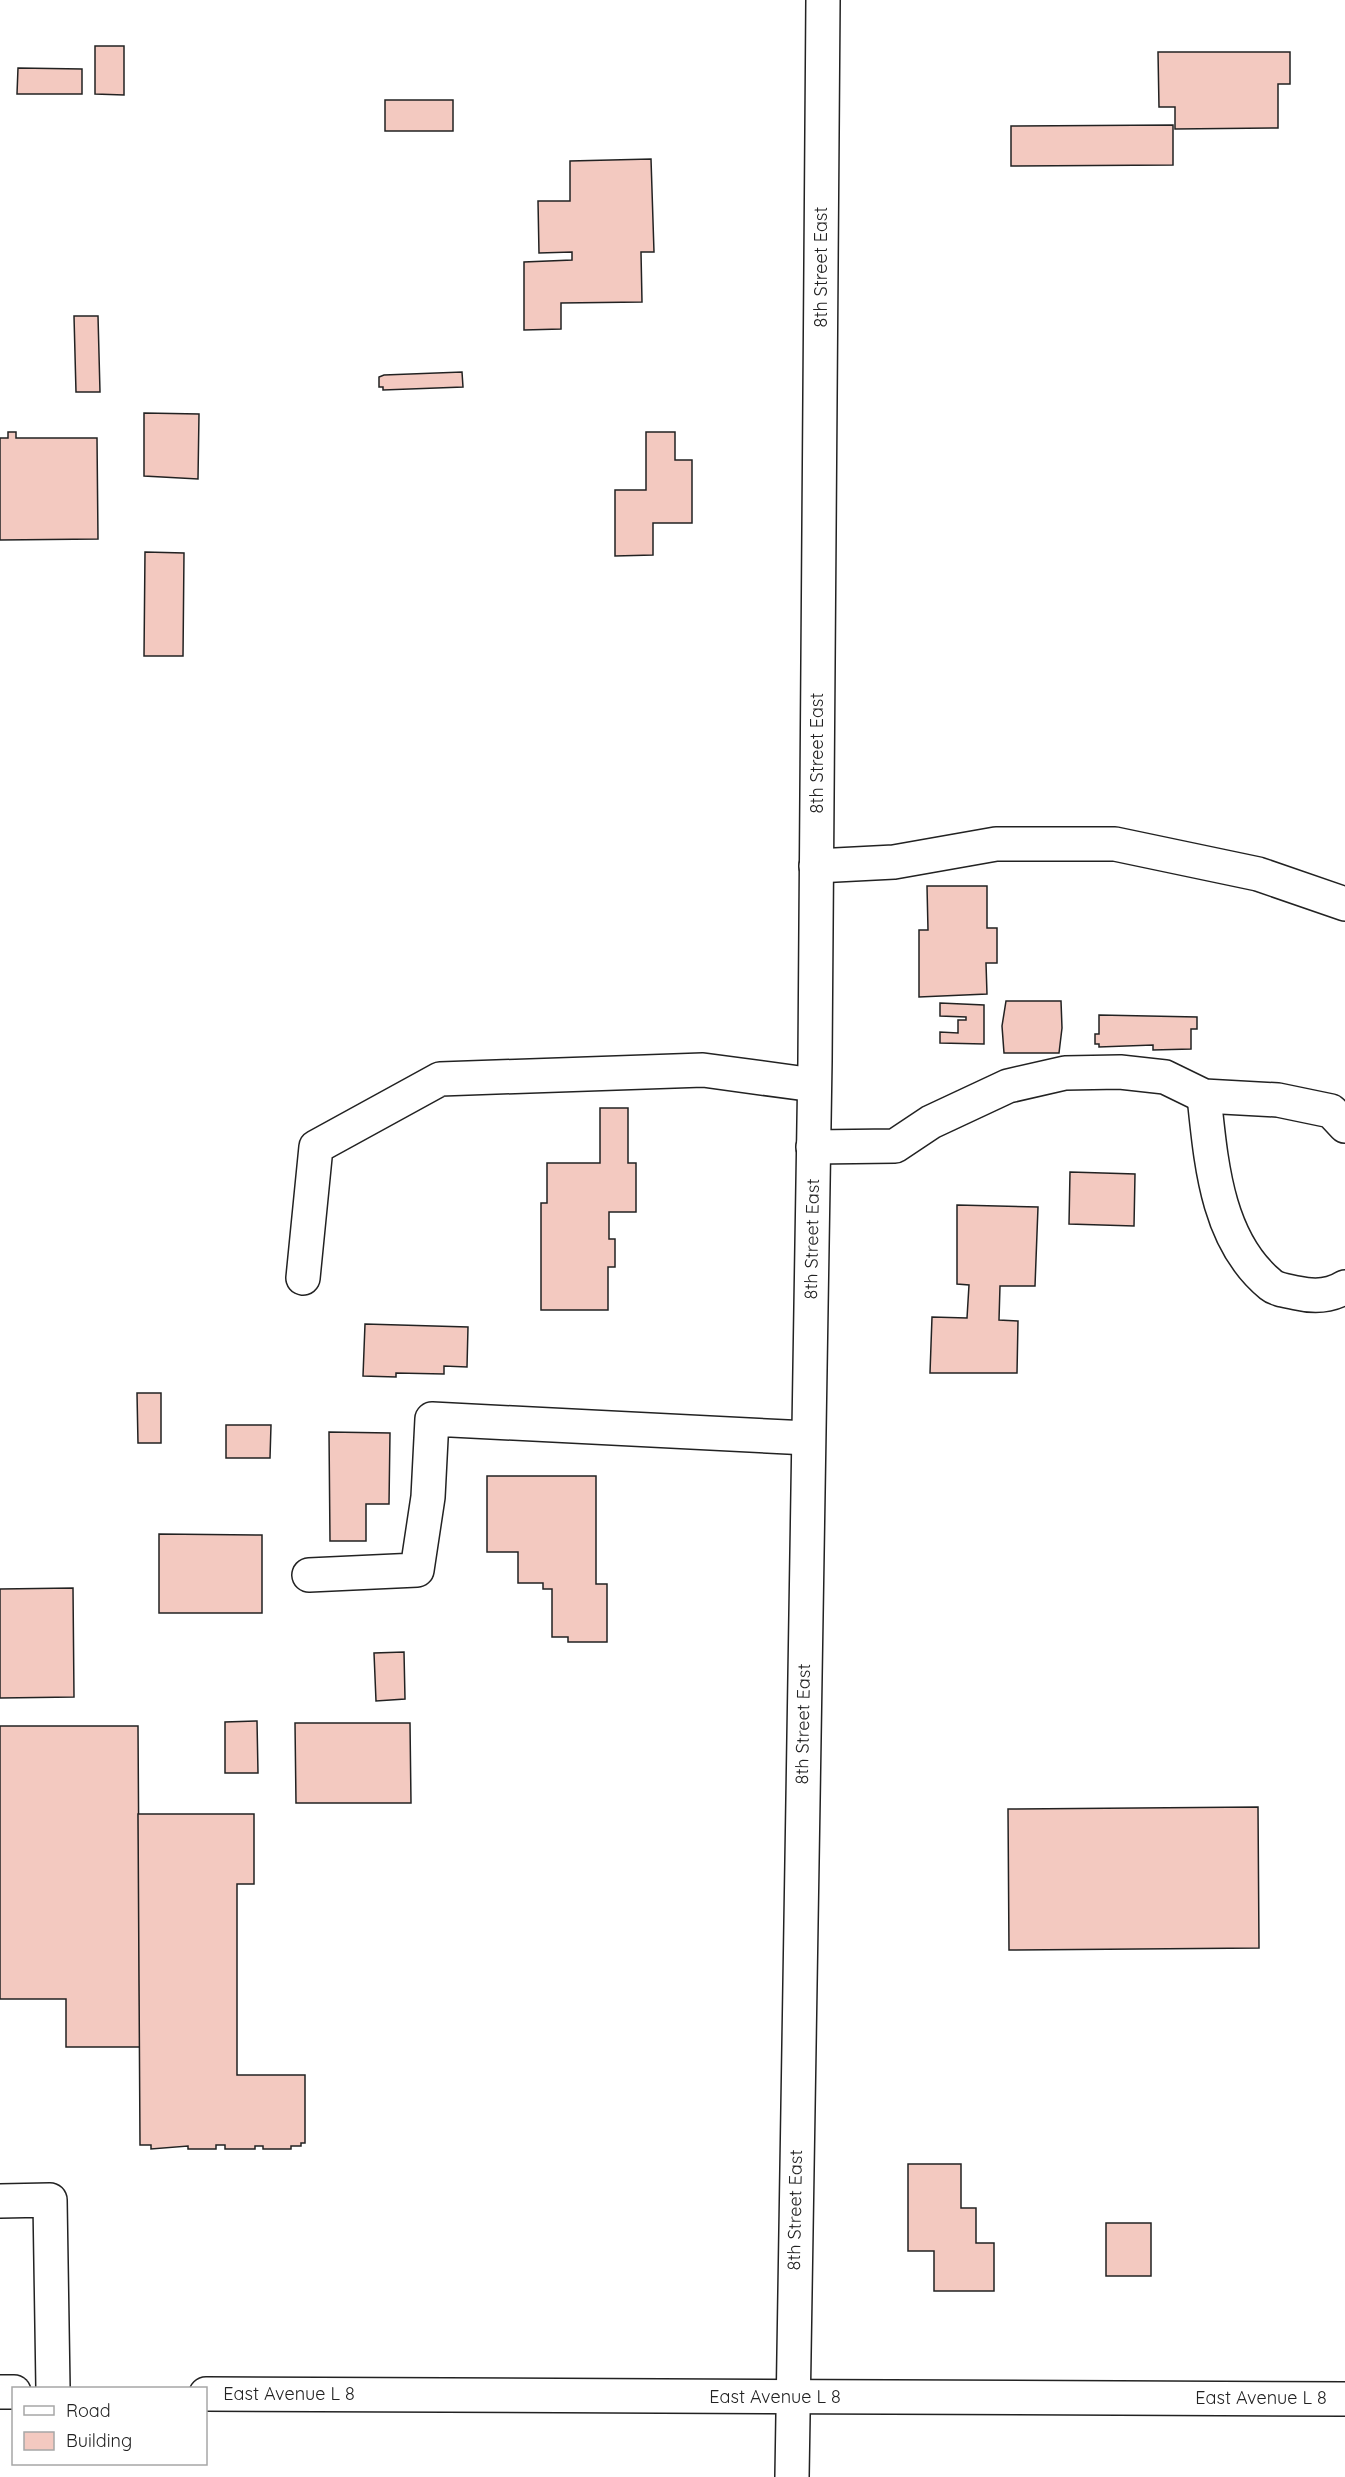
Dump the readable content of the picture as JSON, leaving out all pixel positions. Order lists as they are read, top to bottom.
{
  "streets": {
    "street": ["8th Street East", "East Avenue L 8"]
  },
  "crossings": [
    ["8th Street East", "East Avenue L 8"]
  ],
  "legend": ["Road", "Building"]
}
